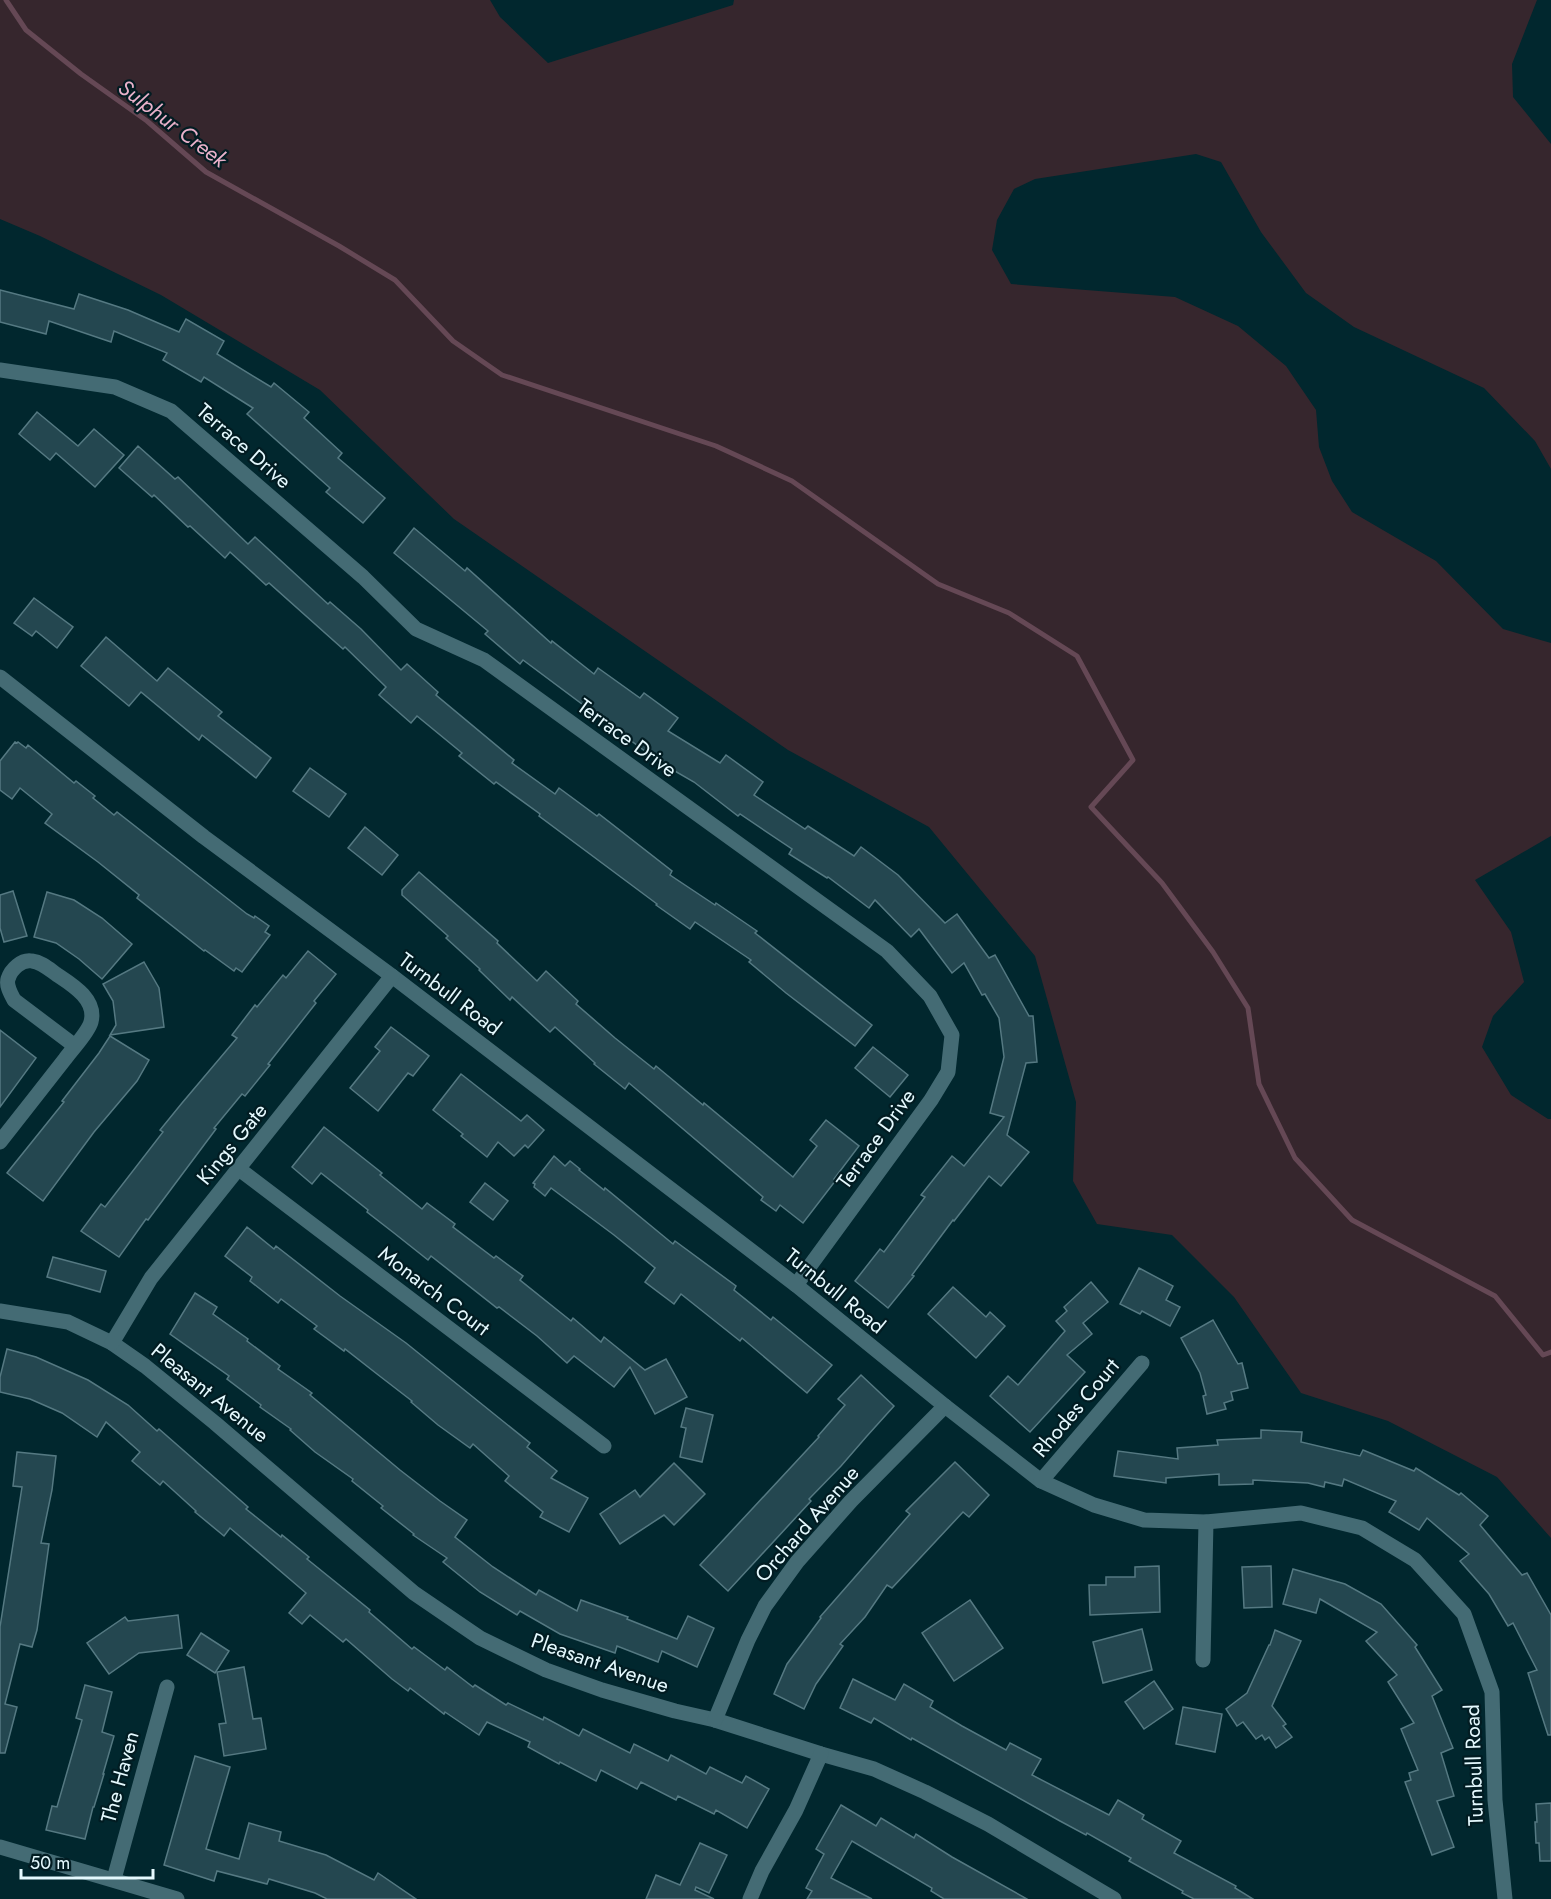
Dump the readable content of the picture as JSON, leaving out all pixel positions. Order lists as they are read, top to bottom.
{
  "streets": {
    "street": [
      "Terrace Drive",
      "Turnbull Road",
      "Kings Gate",
      "Monarch Court",
      "Pleasant Avenue",
      "Rhodes Court",
      "Orchard Avenue",
      "The Haven"
    ]
  },
  "crossings": [
    ["Terrace Drive", "Turnbull Road"],
    ["Turnbull Road", "Kings Gate"],
    ["Turnbull Road", "Rhodes Court"],
    ["Turnbull Road", "Orchard Avenue"],
    ["Kings Gate", "Monarch Court"],
    ["Kings Gate", "Pleasant Avenue"],
    ["Pleasant Avenue", "Orchard Avenue"]
  ],
  "water": ["Sulphur Creek"],
  "scale_bar": "50 m"
}
